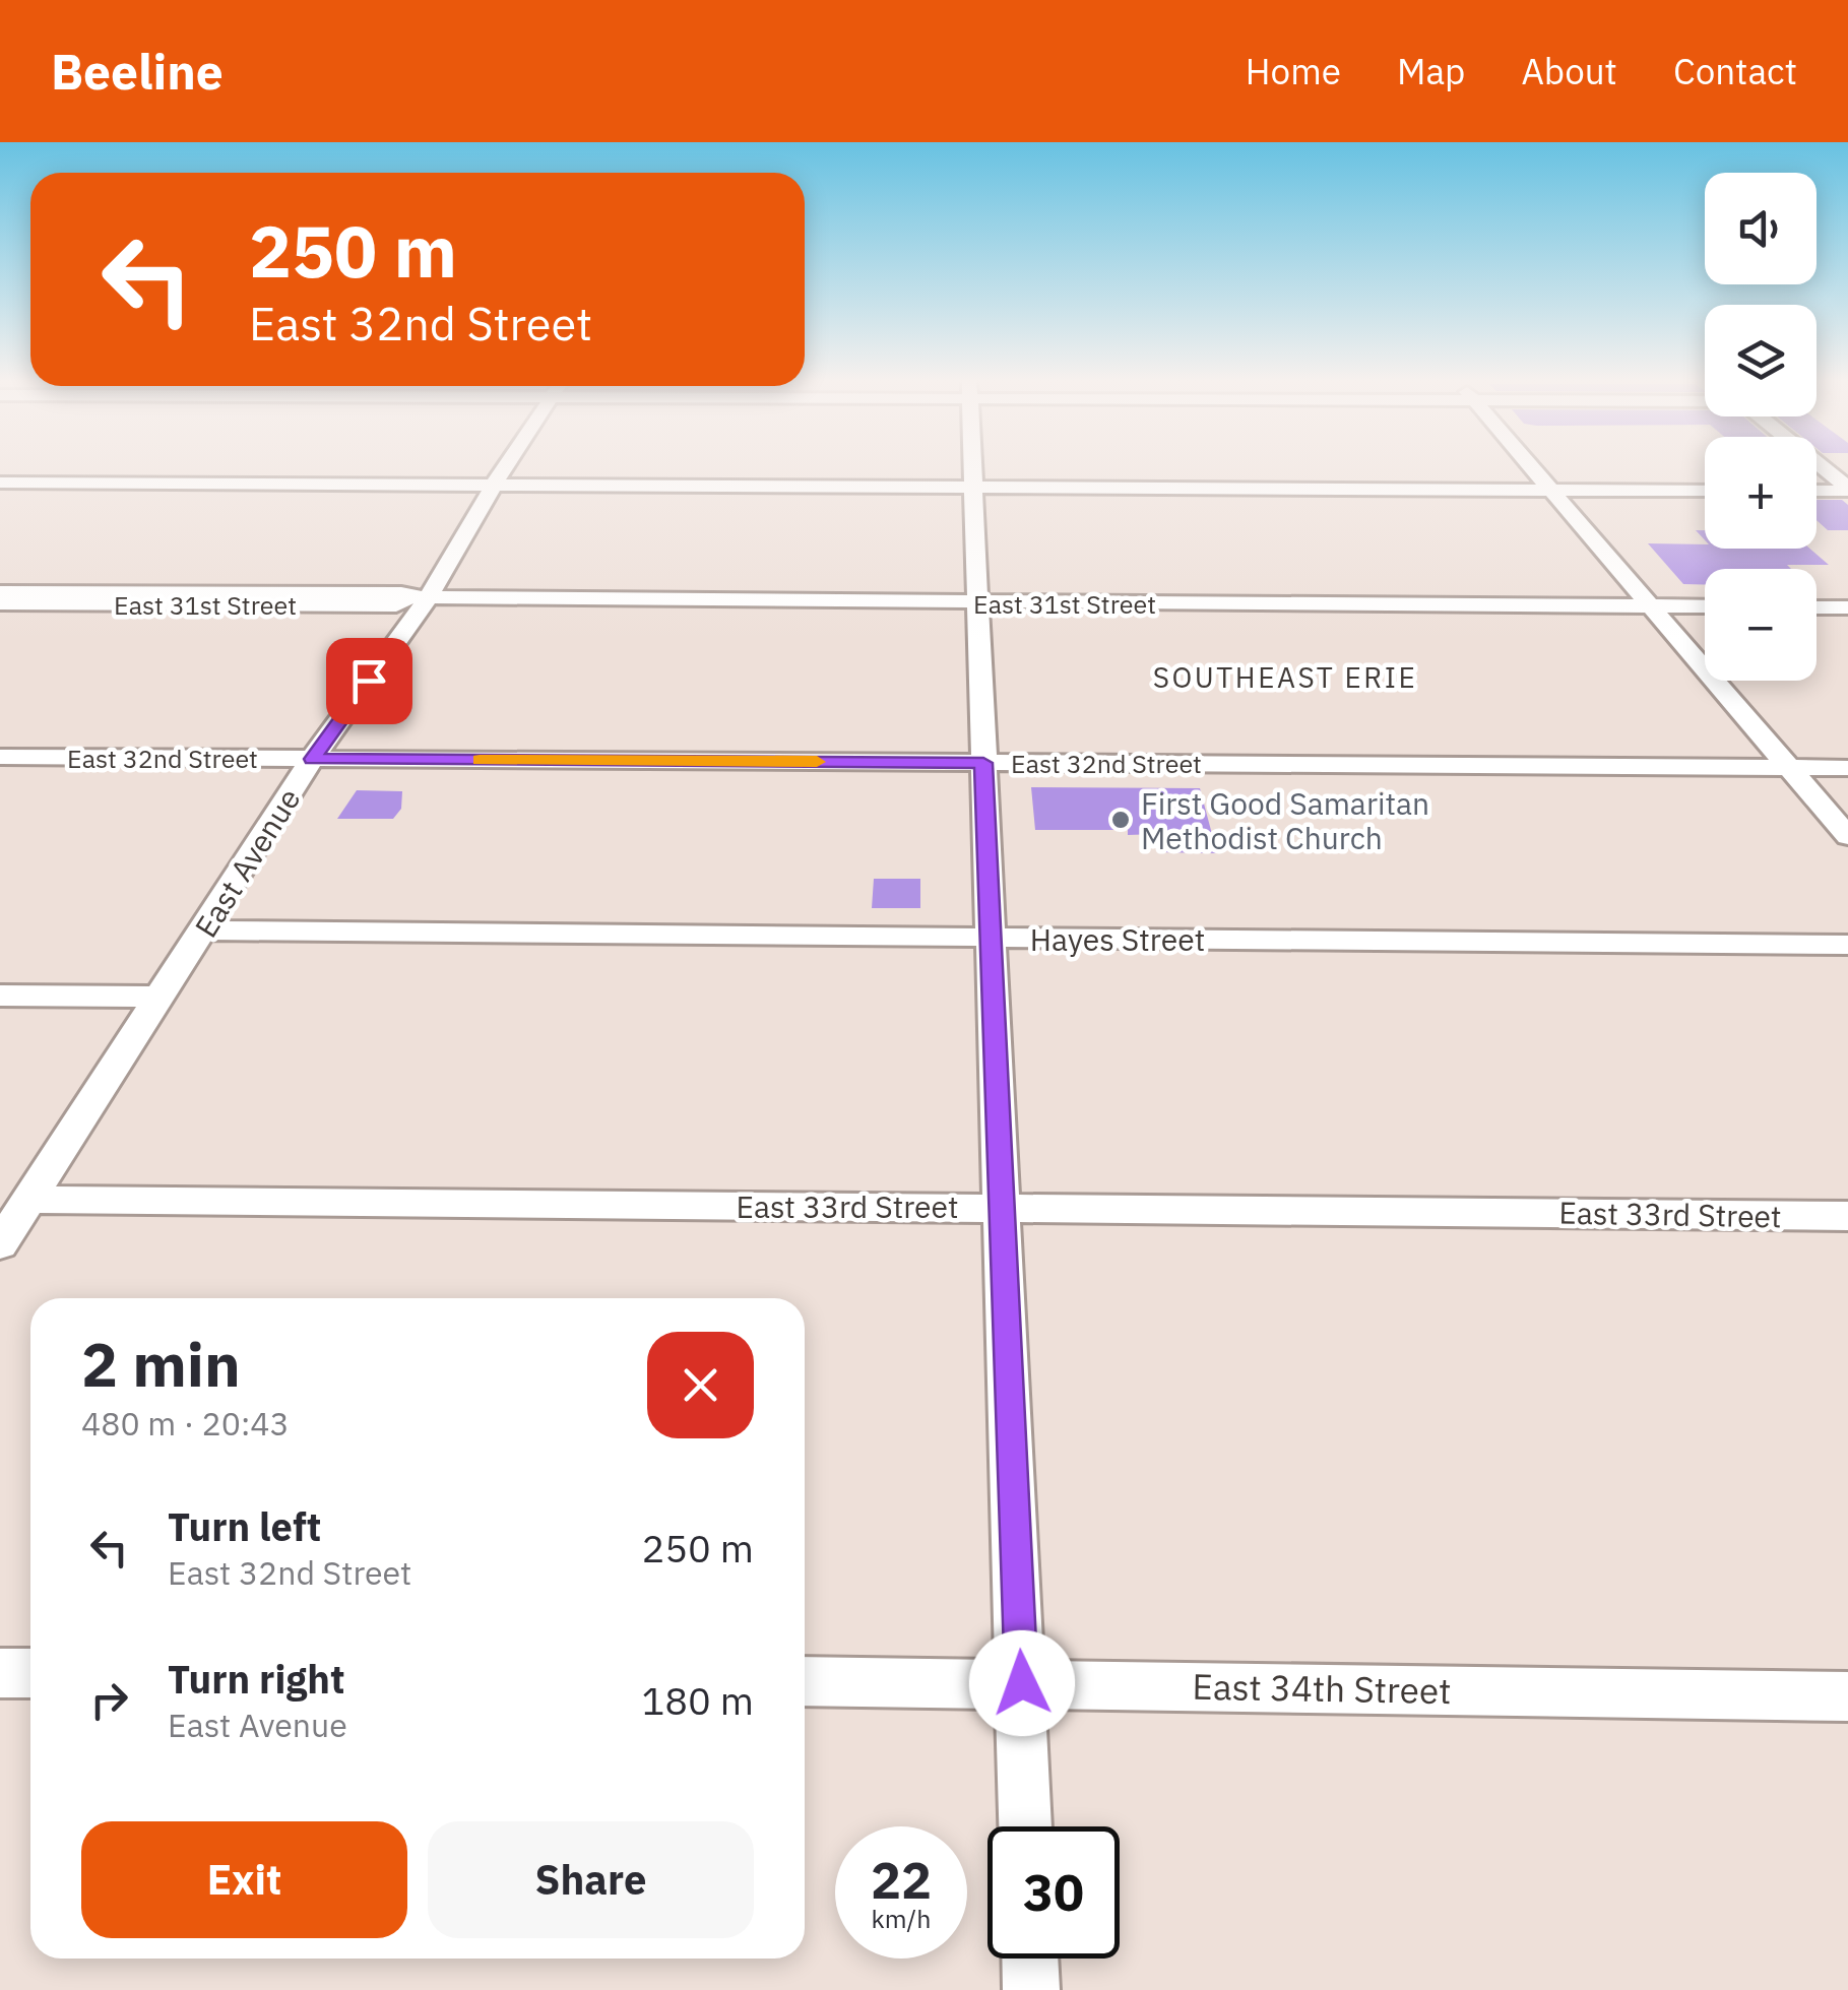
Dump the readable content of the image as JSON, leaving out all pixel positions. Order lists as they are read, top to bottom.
{
  "streets": {
    "street": [
      "East 31st Street",
      "East 32nd Street",
      "East Avenue",
      "Hayes Street",
      "East 33rd Street",
      "East 34th Street"
    ]
  },
  "crossings": [
    ["East 31st Street", "East Avenue"],
    ["East 32nd Street", "East Avenue"],
    ["East Avenue", "Hayes Street"],
    ["East Avenue", "East 33rd Street"]
  ],
  "districts": ["SOUTHEAST ERIE"],
  "places": ["First Good Samaritan Methodist Church"],
  "page": {
    "header": "Beeline",
    "nav": [
      "Home",
      "Map",
      "About",
      "Contact"
    ],
    "map_buttons": ["+", "−"],
    "turn": ["250 m", "East 32nd Street"],
    "heading": ["2 min", "480 m · 20:43"],
    "list": [
      {
        "name": "Turn left",
        "note": "East 32nd Street",
        "value": "250 m"
      },
      {
        "name": "Turn right",
        "note": "East Avenue",
        "value": "180 m"
      }
    ],
    "buttons": ["Exit", "Share"],
    "speed": "22 km/h",
    "limit": "30"
  }
}
